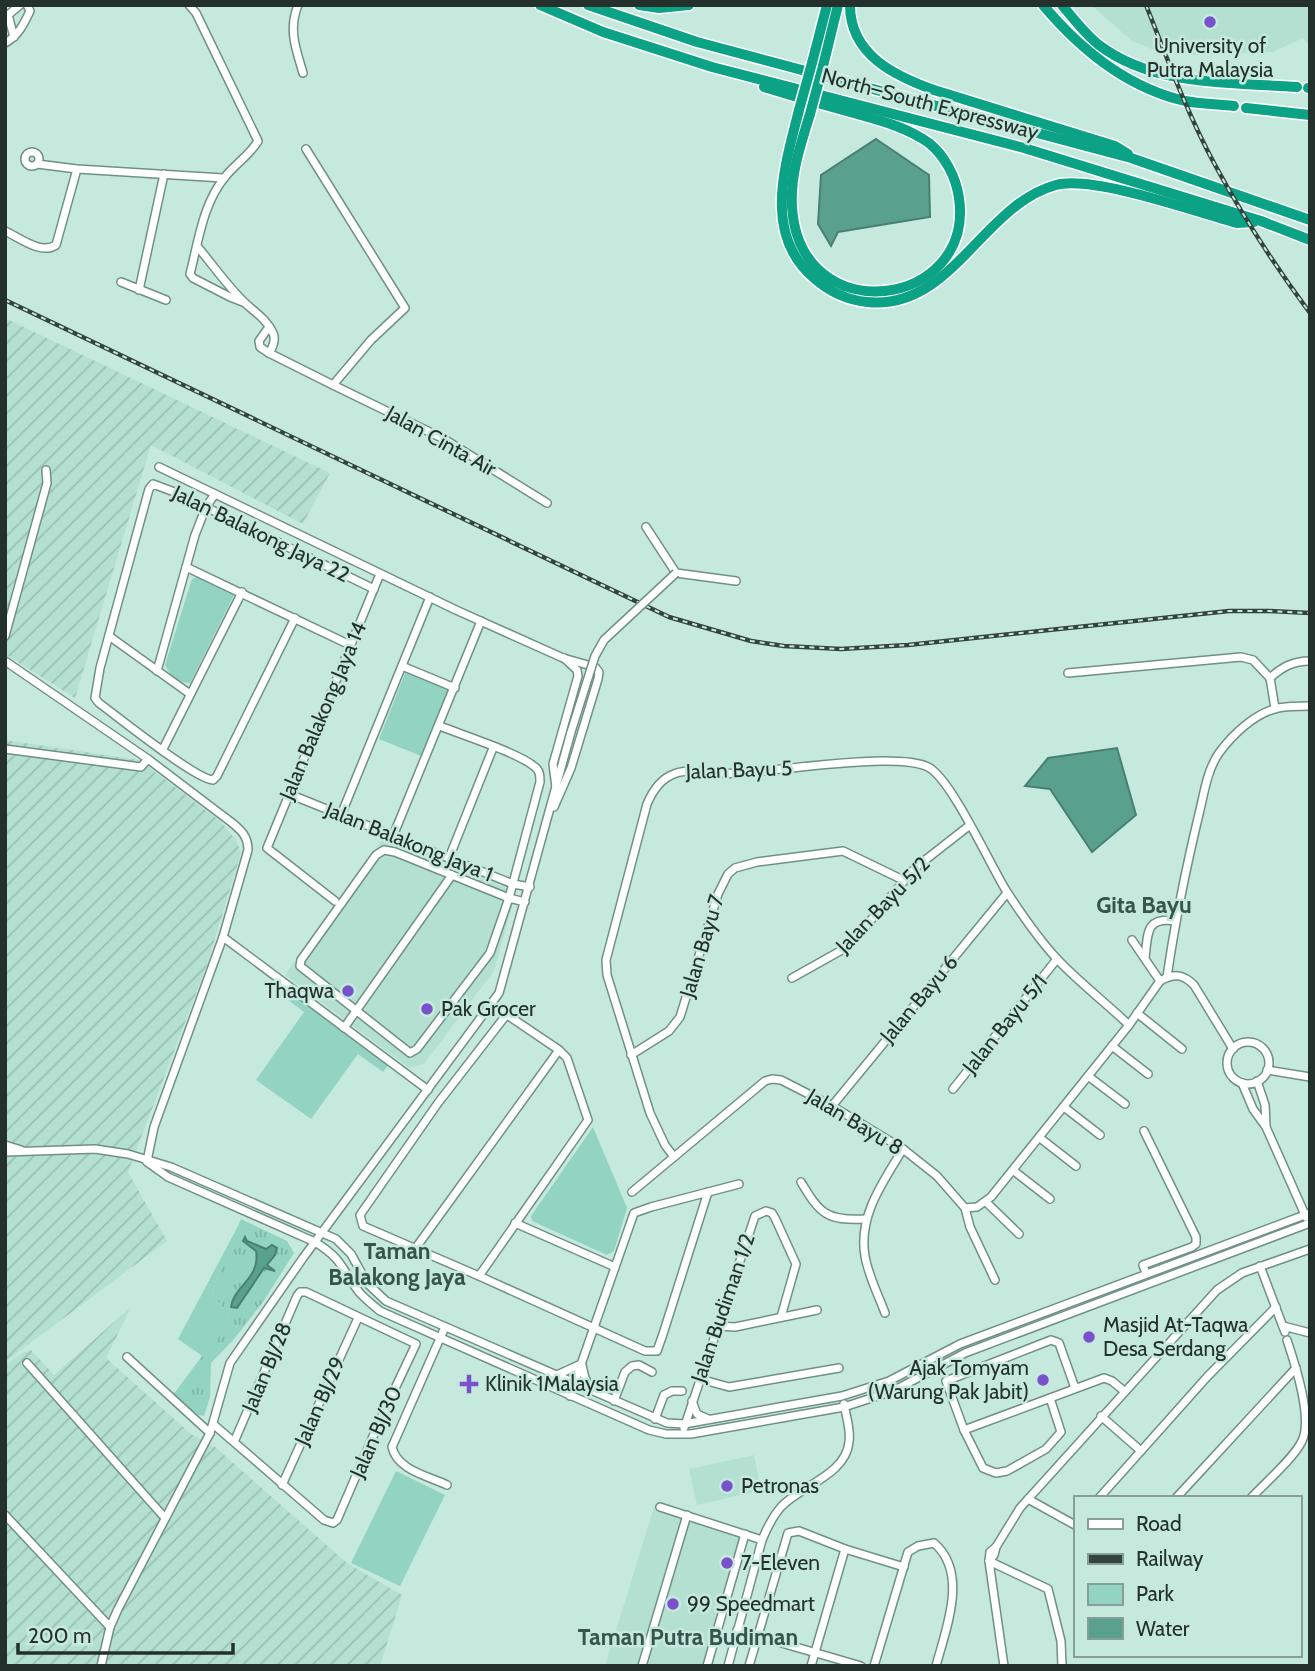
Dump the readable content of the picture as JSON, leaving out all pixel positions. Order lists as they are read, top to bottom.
{
  "streets": {
    "highway": ["North–South Expressway"],
    "street": [
      "Jalan Cinta Air",
      "Jalan Balakong Jaya 22",
      "Jalan Balakong Jaya 14",
      "Jalan Bayu 5",
      "Jalan Balakong Jaya 1",
      "Jalan Bayu 5/2",
      "Jalan Bayu 7",
      "Jalan Bayu 6",
      "Jalan Bayu 5/1",
      "Jalan Bayu 8",
      "Jalan Budiman 1/2",
      "Jalan BJ/28",
      "Jalan BJ/29",
      "Jalan BJ/30"
    ]
  },
  "crossings": [
    ["Jalan Balakong Jaya 22", "Jalan Balakong Jaya 14"],
    ["Jalan Balakong Jaya 14", "Jalan Balakong Jaya 1"],
    ["Jalan Bayu 5", "Jalan Bayu 5/2"],
    ["Jalan Bayu 5", "Jalan Bayu 7"],
    ["Jalan Bayu 5", "Jalan Bayu 6"],
    ["Jalan Bayu 5", "Jalan Bayu 5/1"],
    ["Jalan Bayu 5", "Jalan Bayu 8"],
    ["Jalan Bayu 5/2", "Jalan Bayu 7"],
    ["Jalan Bayu 6", "Jalan Bayu 8"],
    ["Jalan BJ/28", "Jalan BJ/29"],
    ["Jalan BJ/28", "Jalan BJ/30"],
    ["Jalan BJ/29", "Jalan BJ/30"]
  ],
  "districts": ["Gita Bayu", "Taman Balakong Jaya", "Taman Putra Budiman"],
  "places": {
    "other": [
      "University of Putra Malaysia",
      "Thaqwa",
      "Pak Grocer",
      "Masjid At-Taqwa Desa Serdang",
      "Ajak Tomyam (Warung Pak Jabit)",
      "Petronas",
      "7-Eleven",
      "99 Speedmart"
    ],
    "health": ["Klinik 1Malaysia"]
  },
  "legend": [
    "Road",
    "Railway",
    "Park",
    "Water"
  ],
  "scale_bar": "200 m"
}
